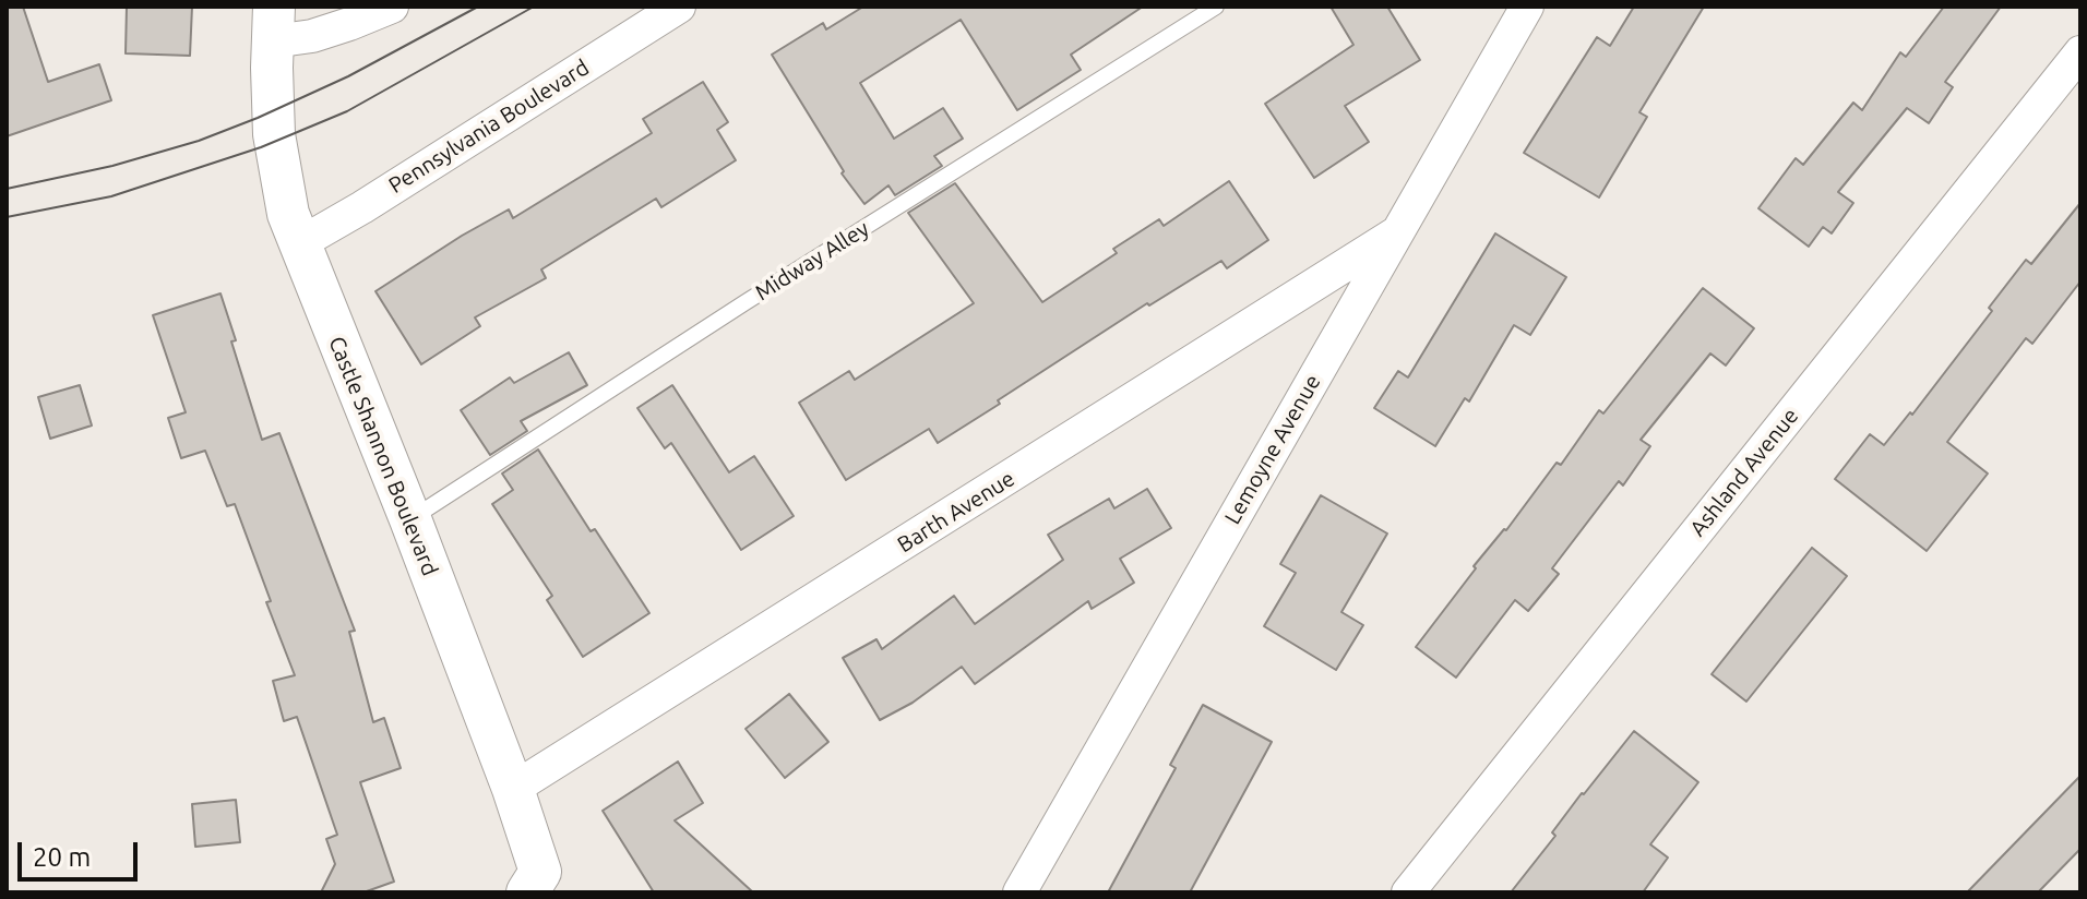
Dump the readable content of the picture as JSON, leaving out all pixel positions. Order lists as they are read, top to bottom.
{
  "streets": {
    "street": [
      "Pennsylvania Boulevard",
      "Lemoyne Avenue",
      "Castle Shannon Boulevard",
      "Ashland Avenue",
      "Barth Avenue"
    ],
    "lane": ["Midway Alley"]
  },
  "crossings": [
    ["Pennsylvania Boulevard", "Castle Shannon Boulevard"],
    ["Midway Alley", "Castle Shannon Boulevard"],
    ["Lemoyne Avenue", "Barth Avenue"],
    ["Castle Shannon Boulevard", "Barth Avenue"]
  ],
  "scale_bar": "20 m"
}
